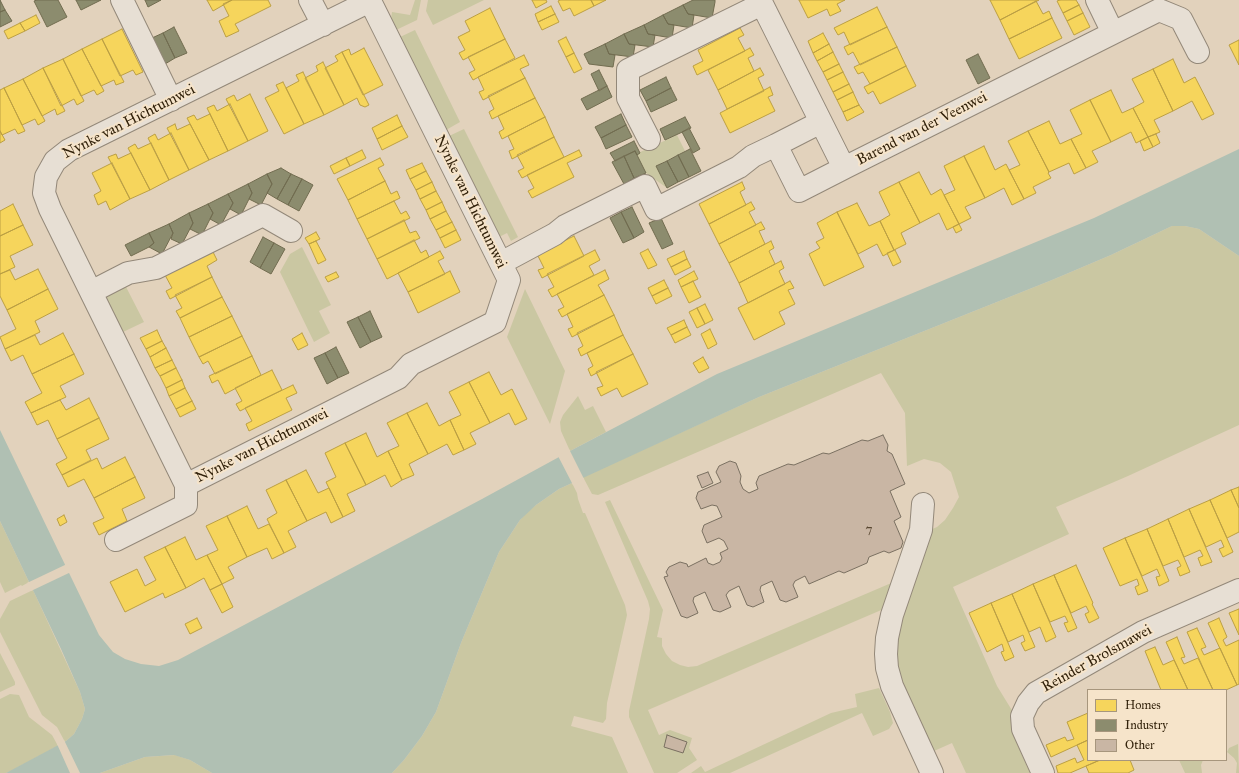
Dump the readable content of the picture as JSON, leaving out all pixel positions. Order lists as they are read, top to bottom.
{
  "streets": {
    "street": ["Nynke van Hichtumwei", "Barend van der Veenwei", "Reinder Brolsmawei"]
  },
  "house_numbers": ["7"],
  "legend": ["Homes", "Industry", "Other"]
}
